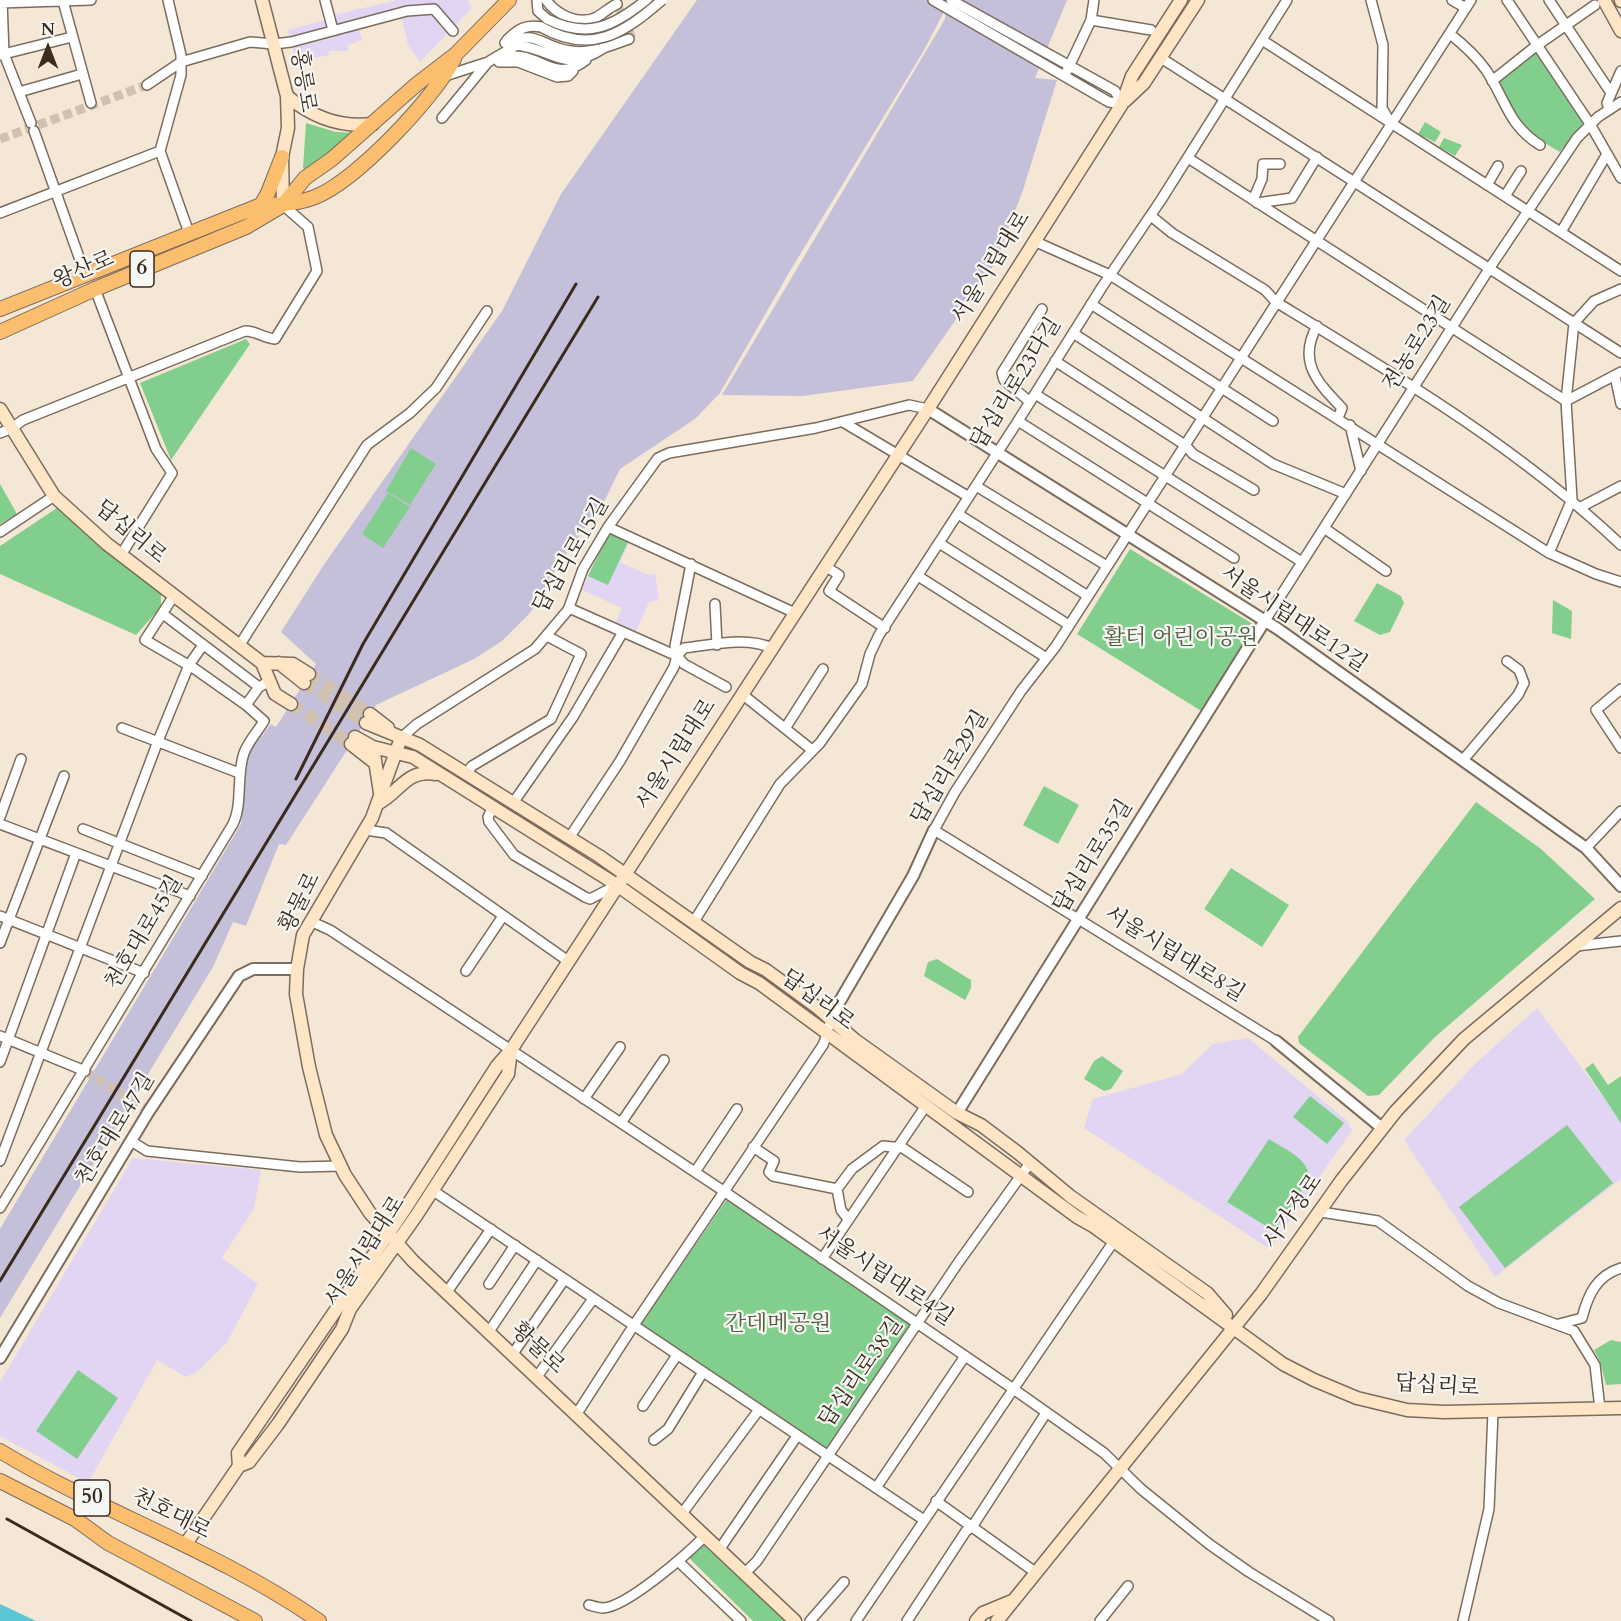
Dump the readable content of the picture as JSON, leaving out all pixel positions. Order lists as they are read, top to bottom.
{
  "streets": {
    "main road": [
      "홍릉로",
      "서울시립대로",
      "6",
      "왕산로",
      "답십리로",
      "황물로",
      "사가정로",
      "50",
      "천호대로"
    ],
    "street": [
      "전농로23길",
      "답십리로23다길",
      "답십리로15길",
      "서울시립대로12길",
      "답십리로29길",
      "답십리로35길",
      "천호대로45길",
      "서울시립대로8길",
      "천호대로47길",
      "서울시립대로4길",
      "답십리로38길"
    ]
  },
  "crossings": [
    ["홍릉로", "왕산로"],
    ["서울시립대로", "답십리로"],
    ["서울시립대로", "답십리로15길"],
    ["서울시립대로", "서울시립대로12길"],
    ["서울시립대로", "황물로"],
    ["서울시립대로", "서울시립대로4길"],
    ["서울시립대로", "천호대로"],
    ["전농로23길", "서울시립대로12길"],
    ["전농로23길", "답십리로35길"],
    ["답십리로23다길", "답십리로"],
    ["답십리로23다길", "서울시립대로12길"],
    ["답십리로", "답십리로15길"],
    ["답십리로", "답십리로29길"],
    ["답십리로", "답십리로35길"],
    ["답십리로", "황물로"],
    ["답십리로", "사가정로"],
    ["답십리로", "답십리로38길"],
    ["답십리로15길", "서울시립대로12길"],
    ["답십리로15길", "황물로"],
    ["서울시립대로12길", "답십리로29길"],
    ["서울시립대로12길", "답십리로35길"],
    ["답십리로29길", "서울시립대로8길"],
    ["답십리로35길", "서울시립대로8길"],
    ["황물로", "천호대로47길"],
    ["황물로", "서울시립대로4길"],
    ["황물로", "답십리로38길"],
    ["서울시립대로8길", "사가정로"],
    ["사가정로", "서울시립대로4길"],
    ["서울시립대로4길", "답십리로38길"]
  ],
  "parks": ["활터 어린이공원", "간데메공원"],
  "north": "top"
}
